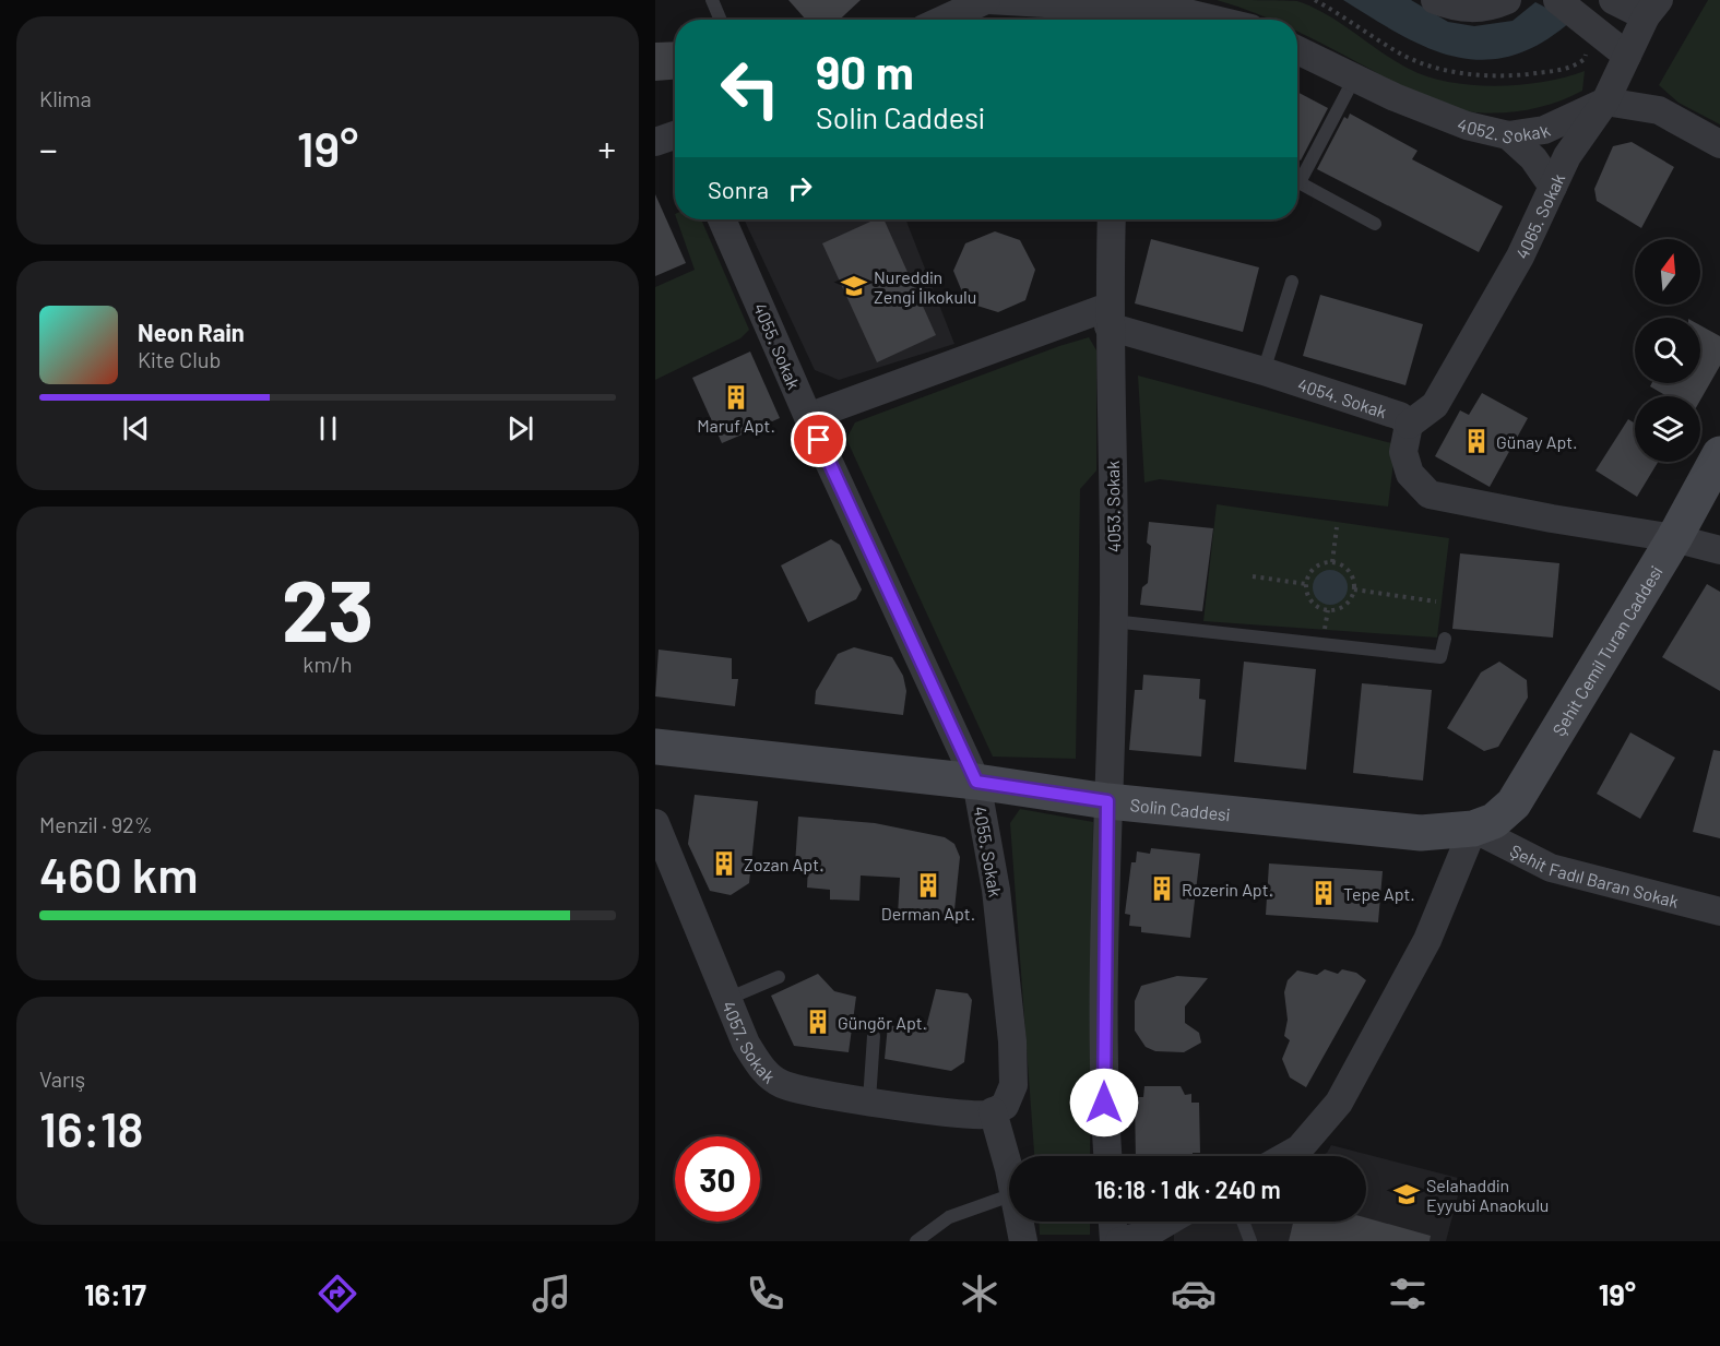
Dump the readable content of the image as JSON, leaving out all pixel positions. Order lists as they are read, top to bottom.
{
  "streets": {
    "street": [
      "4052. Sokak",
      "4065. Sokak",
      "4055. Sokak",
      "4054. Sokak",
      "4053. Sokak",
      "Şehit Cemil Turan Caddesi",
      "Solin Caddesi",
      "Şehit Fadıl Baran Sokak",
      "4057. Sokak"
    ]
  },
  "crossings": [
    ["4052. Sokak", "4065. Sokak"],
    ["4065. Sokak", "4054. Sokak"],
    ["4055. Sokak", "Solin Caddesi"],
    ["4055. Sokak", "4057. Sokak"],
    ["4054. Sokak", "4053. Sokak"],
    ["4054. Sokak", "Şehit Cemil Turan Caddesi"],
    ["4053. Sokak", "Solin Caddesi"],
    ["Şehit Cemil Turan Caddesi", "Solin Caddesi"],
    ["Şehit Cemil Turan Caddesi", "Şehit Fadıl Baran Sokak"],
    ["Solin Caddesi", "Şehit Fadıl Baran Sokak"]
  ],
  "places": {
    "school or university": ["Nureddin Zengi İlkokulu", "Selahaddin Eyyubi Anaokulu"],
    "building": [
      "Maruf Apt.",
      "Günay Apt.",
      "Zozan Apt.",
      "Derman Apt.",
      "Rozerin Apt.",
      "Tepe Apt.",
      "Güngör Apt."
    ]
  },
  "north": "top",
  "page": {
    "tile": [
      "Klima",
      ["23", "km/h"],
      ["Menzil · 92%", "460 km"],
      ["Varış", "16:18"]
    ],
    "turn": ["90 m", "Solin Caddesi"],
    "heat": ["−", "19°", "+"],
    "then": "Sonra",
    "song": ["Neon Rain", "Kite Club"],
    "limit": "30",
    "trip": "16:18 · 1 dk · 240 m",
    "tabs": ["16:17", "19°"]
  }
}
